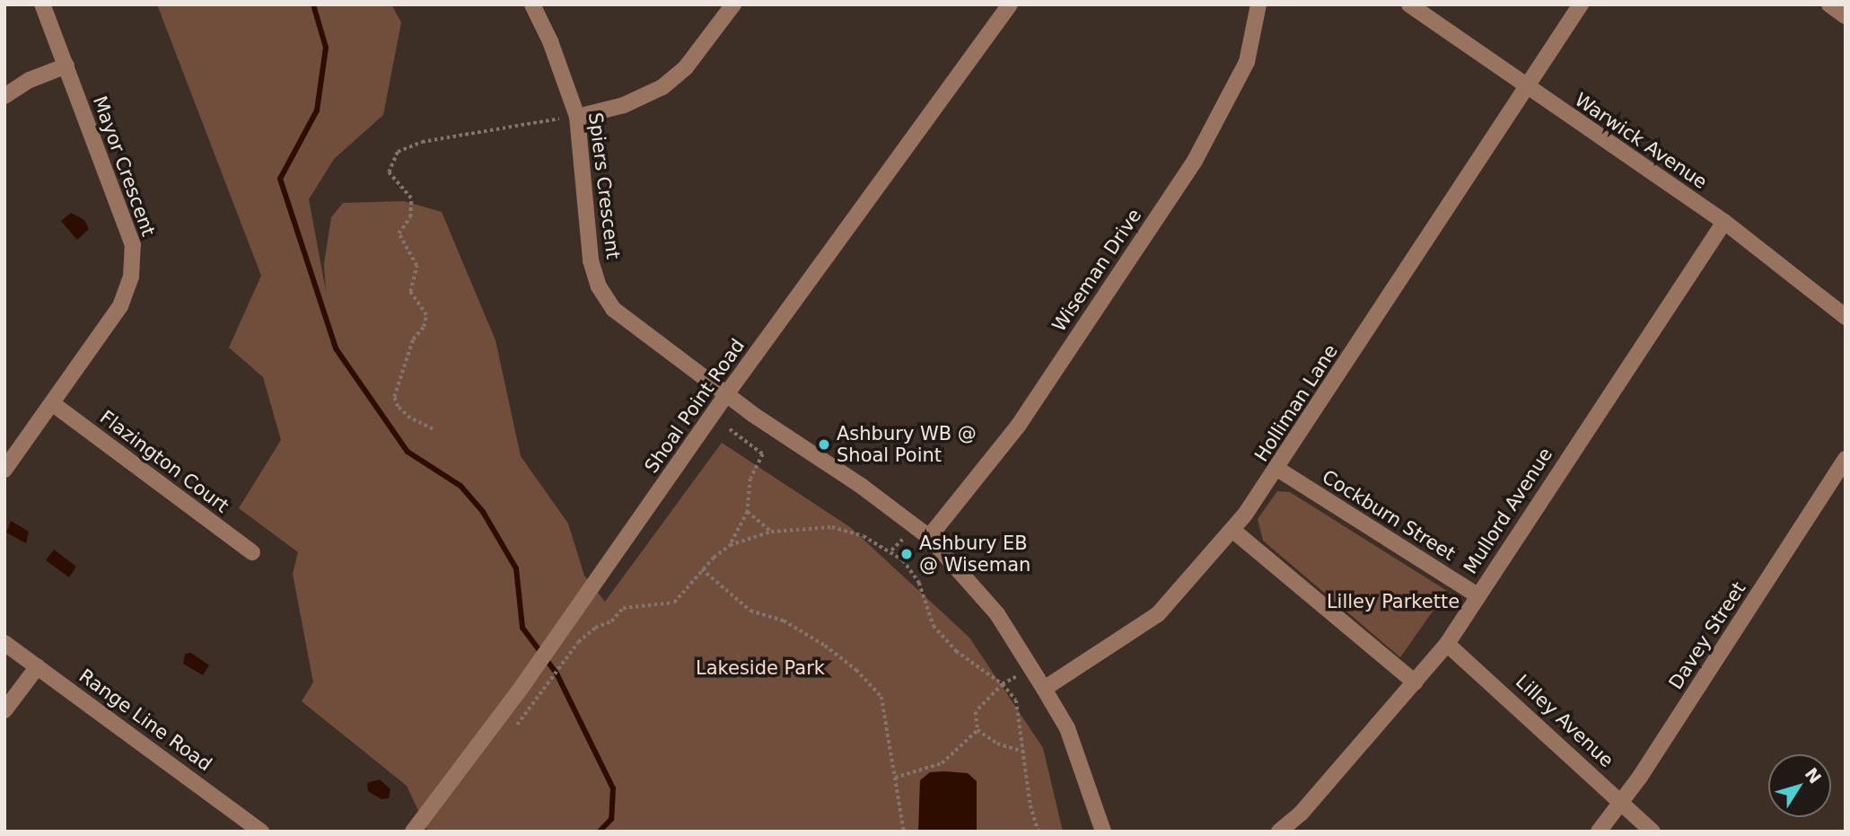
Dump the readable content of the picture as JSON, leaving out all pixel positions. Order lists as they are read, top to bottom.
{
  "streets": {
    "street": [
      "Warwick Avenue",
      "Mayor Crescent",
      "Spiers Crescent",
      "Wiseman Drive",
      "Holliman Lane",
      "Shoal Point Road",
      "Flazington Court",
      "Mullord Avenue",
      "Cockburn Street",
      "Davey Street",
      "Range Line Road",
      "Lilley Avenue"
    ]
  },
  "crossings": [
    ["Warwick Avenue", "Holliman Lane"],
    ["Warwick Avenue", "Mullord Avenue"],
    ["Mayor Crescent", "Flazington Court"],
    ["Spiers Crescent", "Wiseman Drive"],
    ["Spiers Crescent", "Holliman Lane"],
    ["Spiers Crescent", "Shoal Point Road"],
    ["Holliman Lane", "Cockburn Street"],
    ["Mullord Avenue", "Cockburn Street"],
    ["Mullord Avenue", "Lilley Avenue"],
    ["Davey Street", "Lilley Avenue"]
  ],
  "parks": ["Lilley Parkette", "Lakeside Park"],
  "places": ["Ashbury WB @ Shoal Point", "Ashbury EB @ Wiseman"],
  "north": "top right"
}
